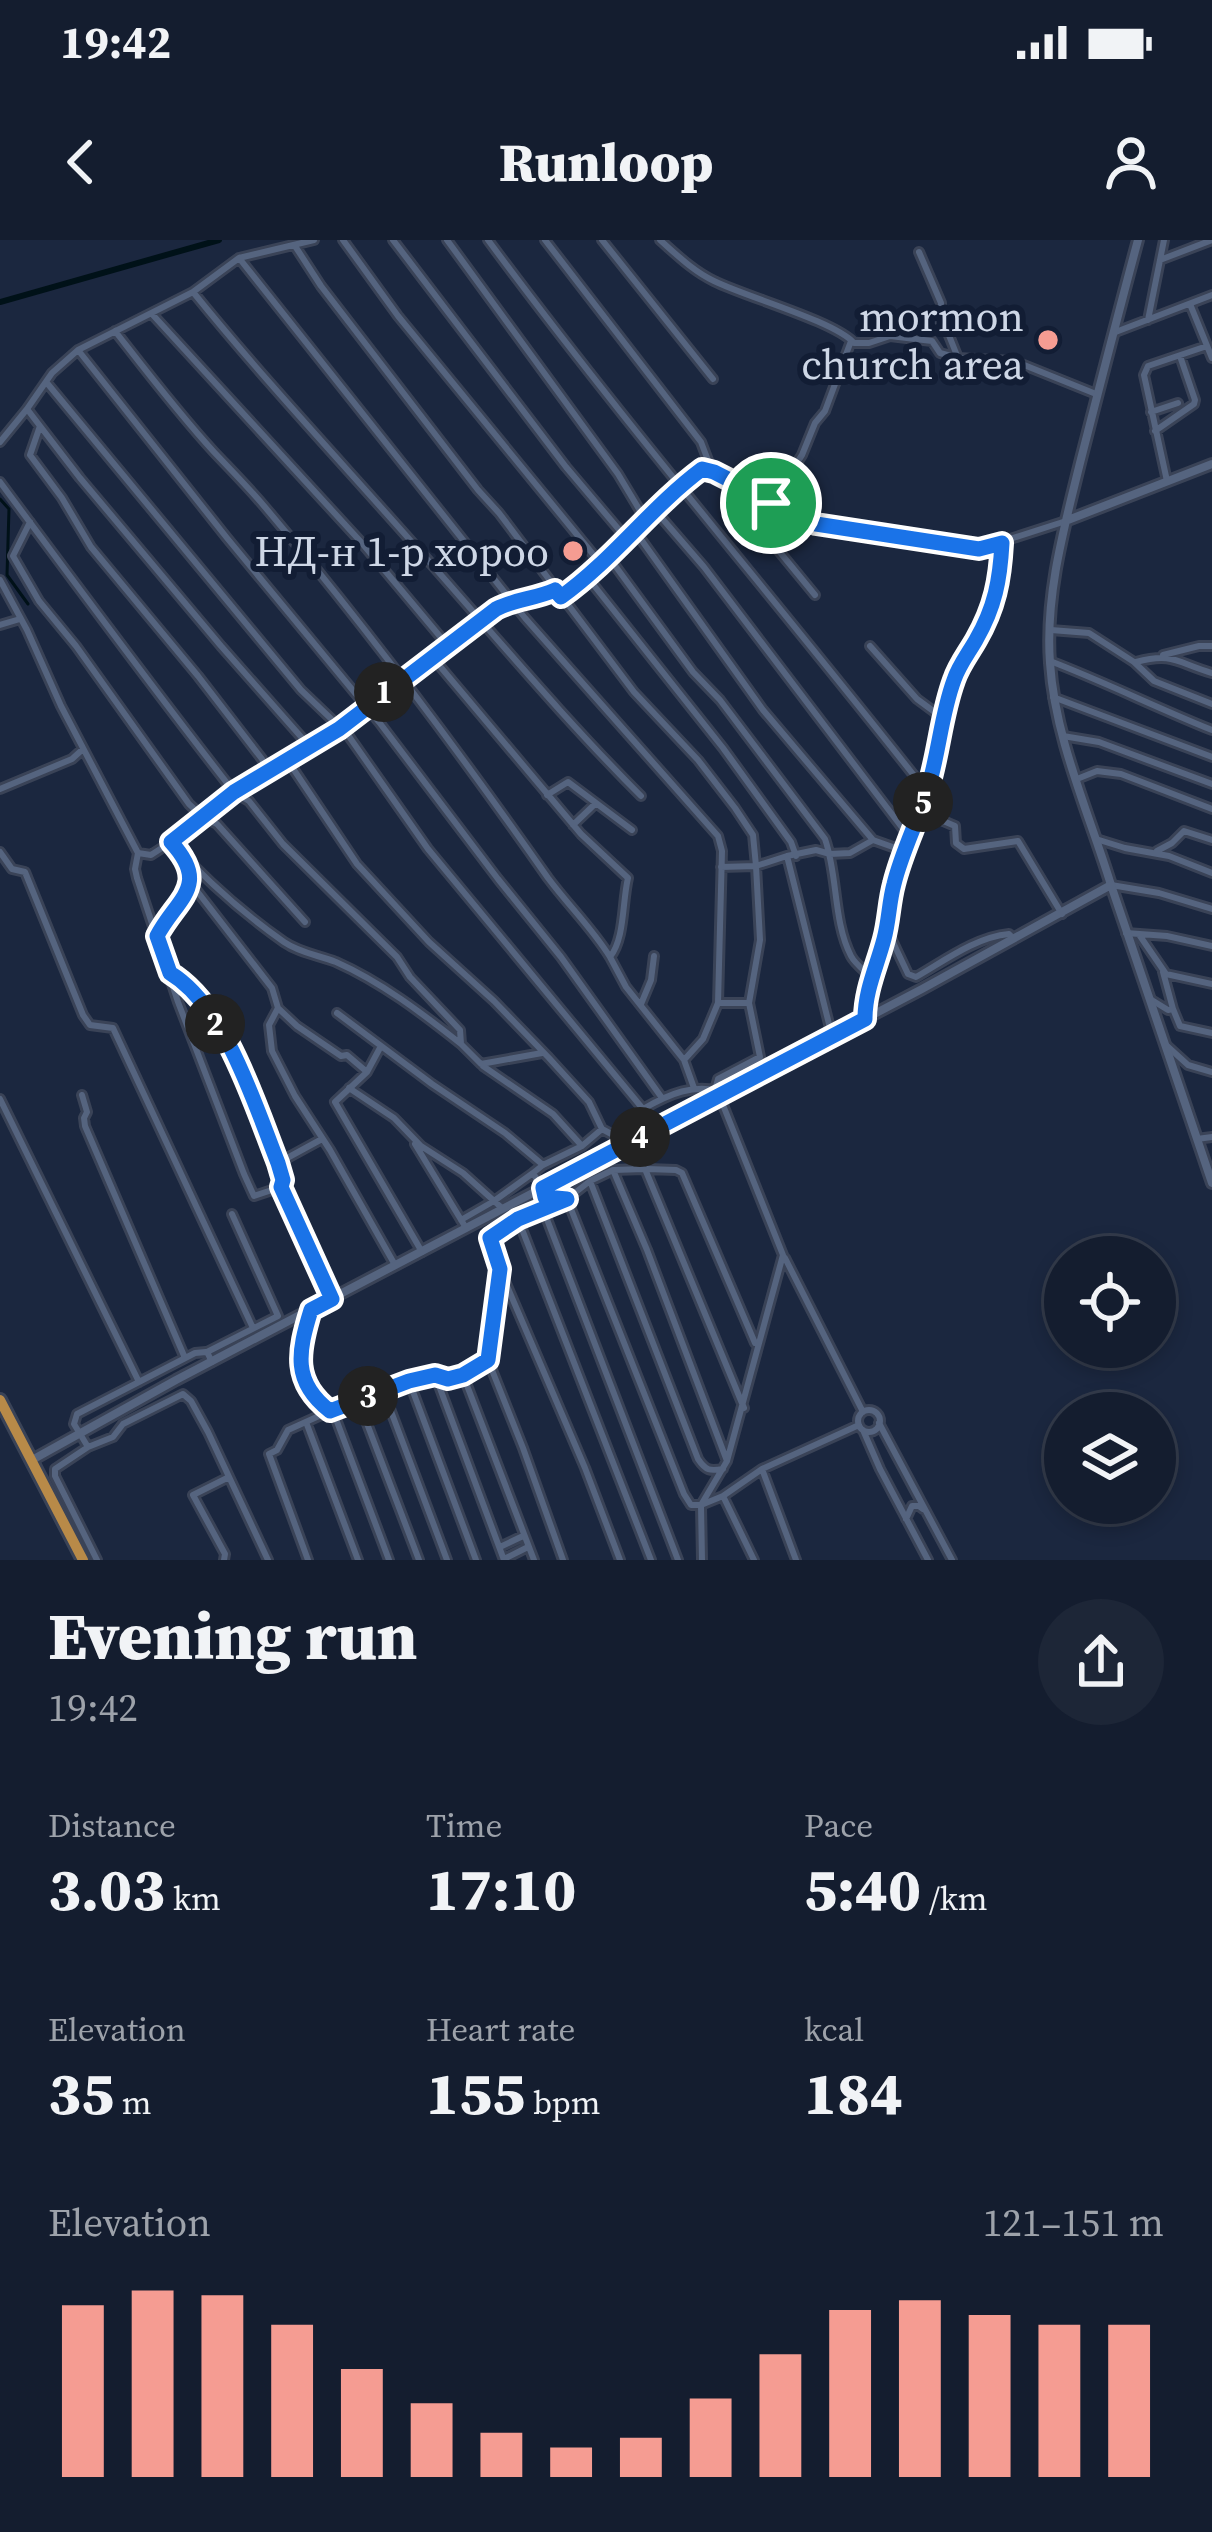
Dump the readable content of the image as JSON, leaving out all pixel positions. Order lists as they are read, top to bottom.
{
  "places": ["mormon church area", "НД-н 1-р хороо"],
  "page": {
    "status": "19:42",
    "header": "Runloop",
    "pins": [
      "1",
      "5",
      "2",
      "4",
      "3"
    ],
    "heading": ["Evening run", "19:42"],
    "stats": [
      ["Distance", "3.03 km"],
      ["Time", "17:10"],
      ["Pace", "5:40 /km"],
      ["Elevation", "35 m"],
      ["Heart rate", "155 bpm"],
      ["kcal", "184"]
    ],
    "chart": ["Elevation", "121–151 m"]
  }
}
